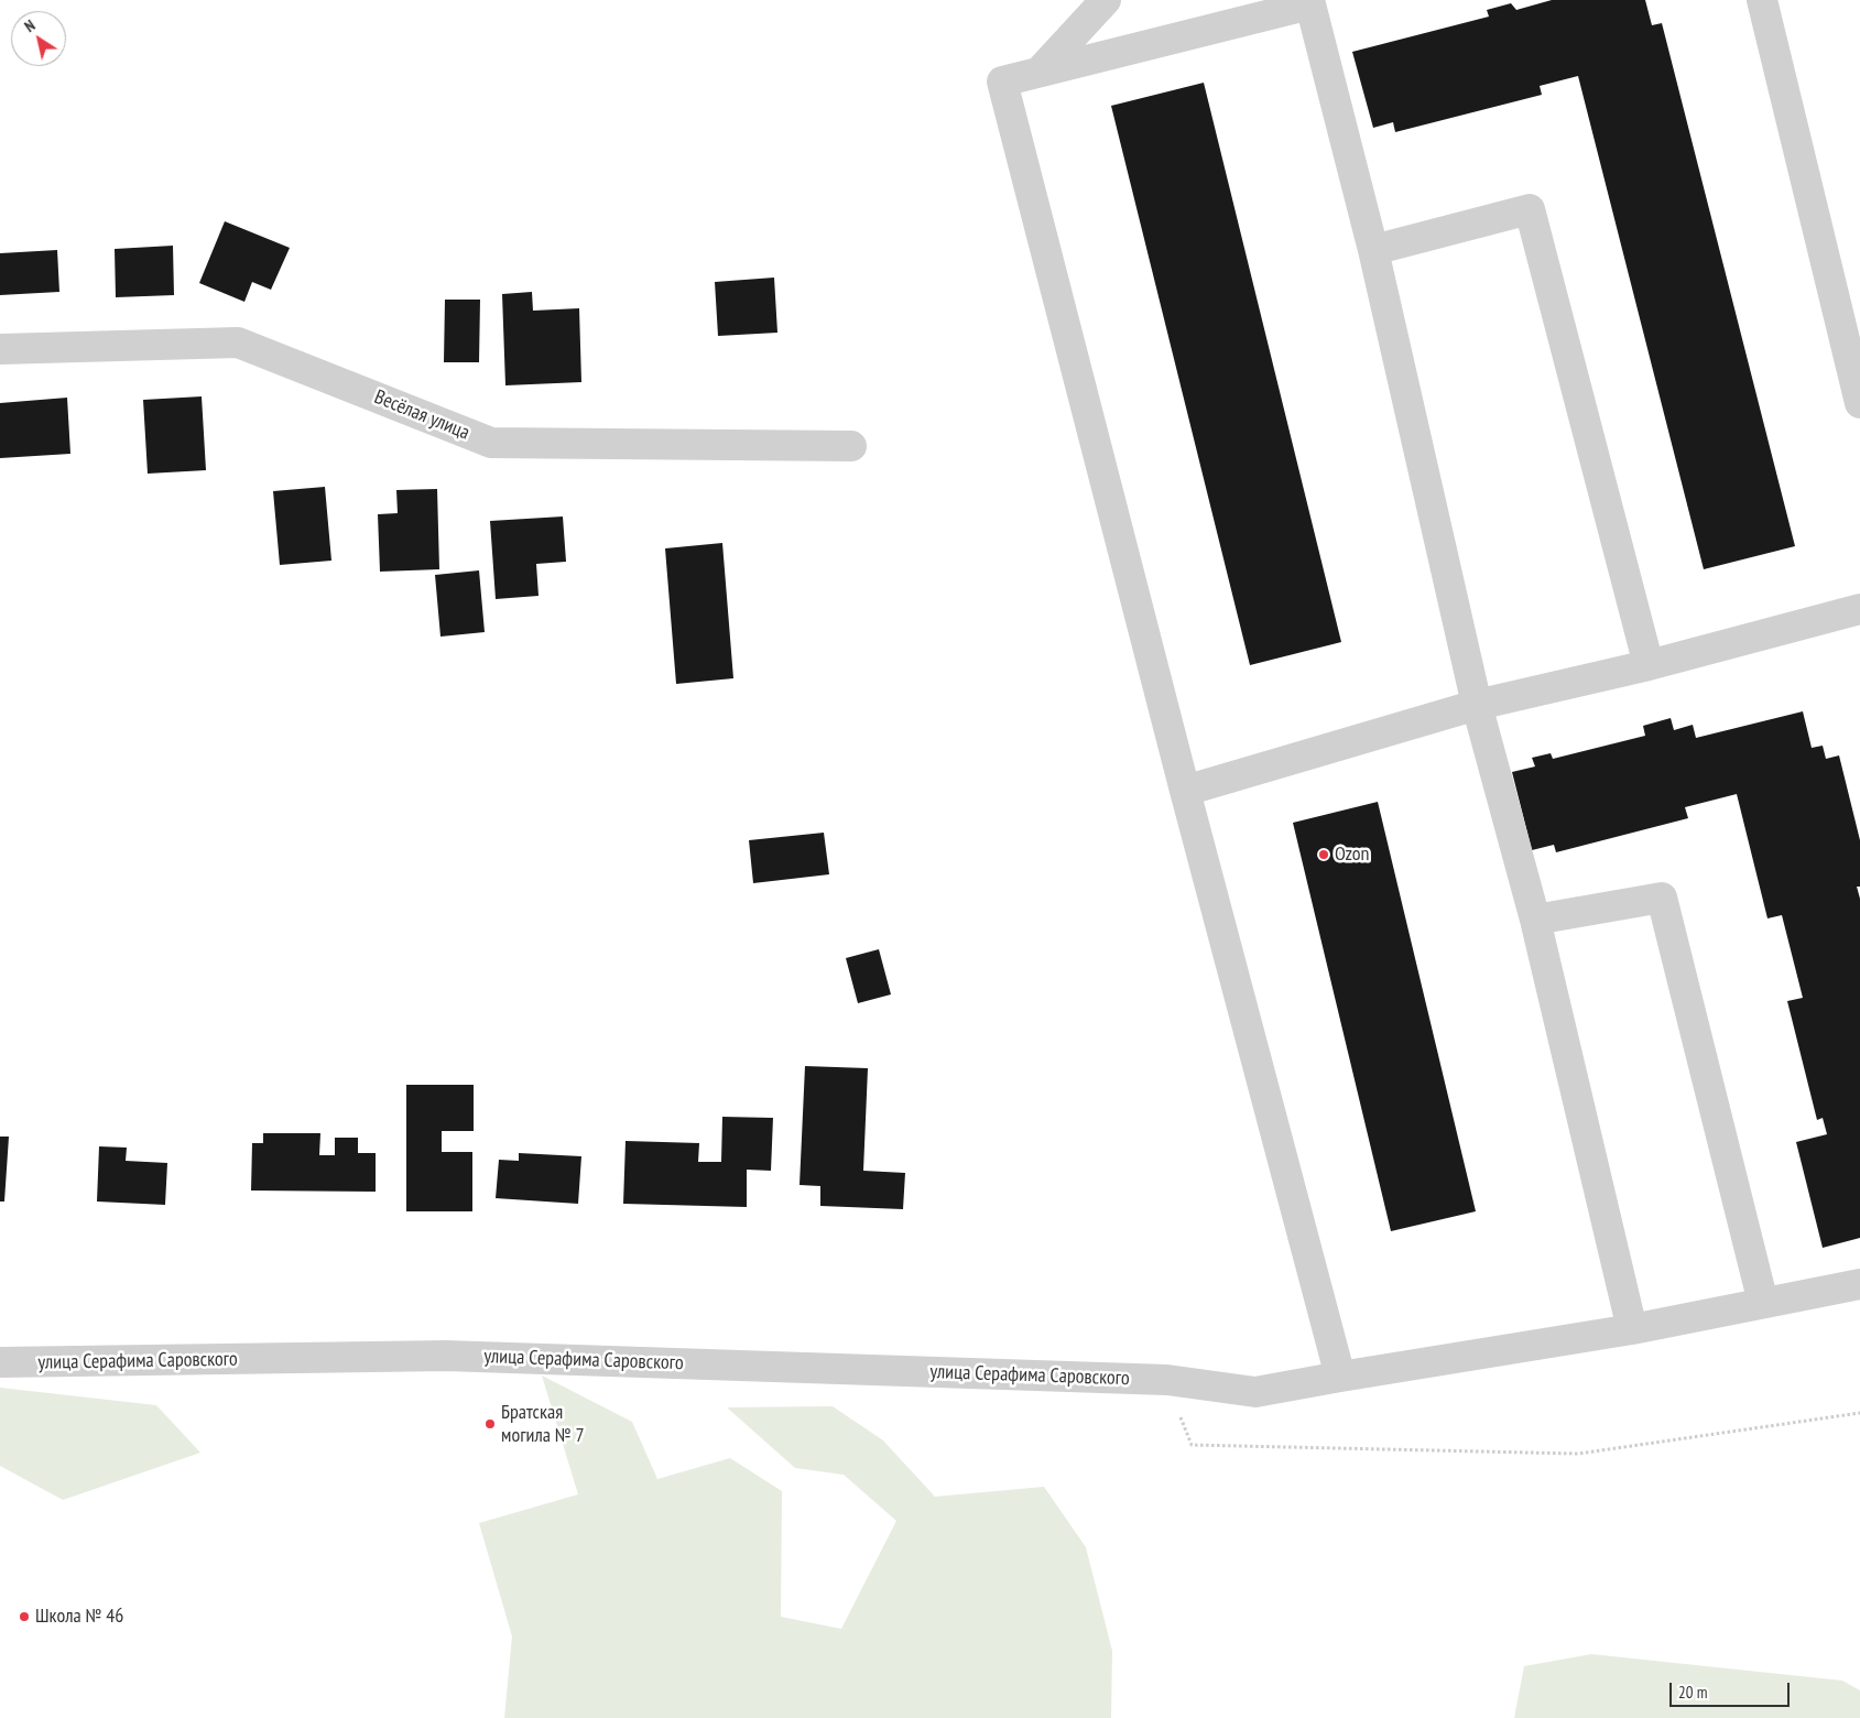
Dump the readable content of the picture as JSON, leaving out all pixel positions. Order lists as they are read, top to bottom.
{
  "streets": {
    "street": ["Весёлая улица", "улица Серафима Саровского"]
  },
  "places": ["Ozon", "Братская могила № 7", "Школа № 46"],
  "scale_bar": "20 m",
  "north": "top left"
}
